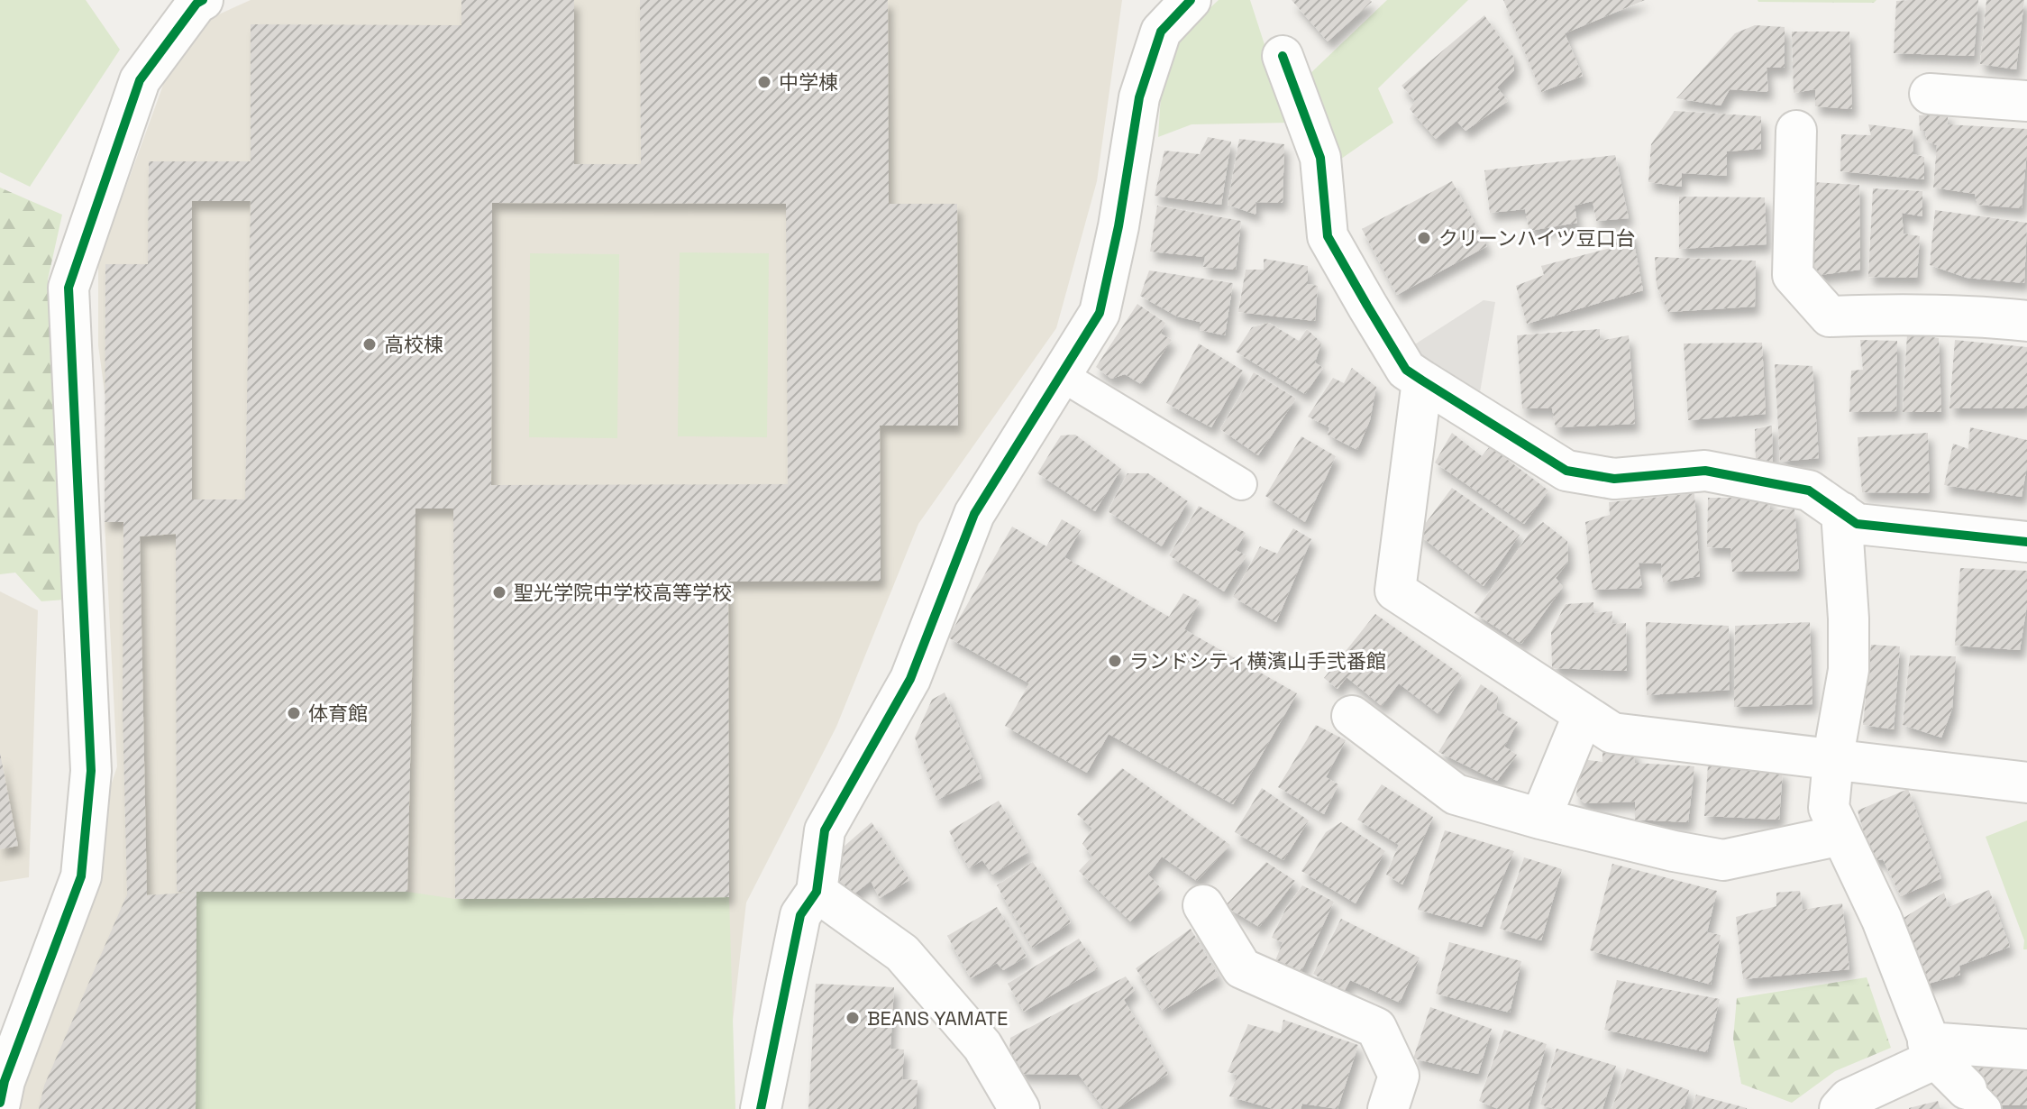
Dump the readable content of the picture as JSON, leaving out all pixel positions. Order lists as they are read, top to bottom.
{
  "places": [
    "中学棟",
    "クリーンハイツ豆口台",
    "高校棟",
    "聖光学院中学校高等学校",
    "ランドシティ横濱山手弐番館",
    "体育館",
    "BEANS YAMATE"
  ]
}
